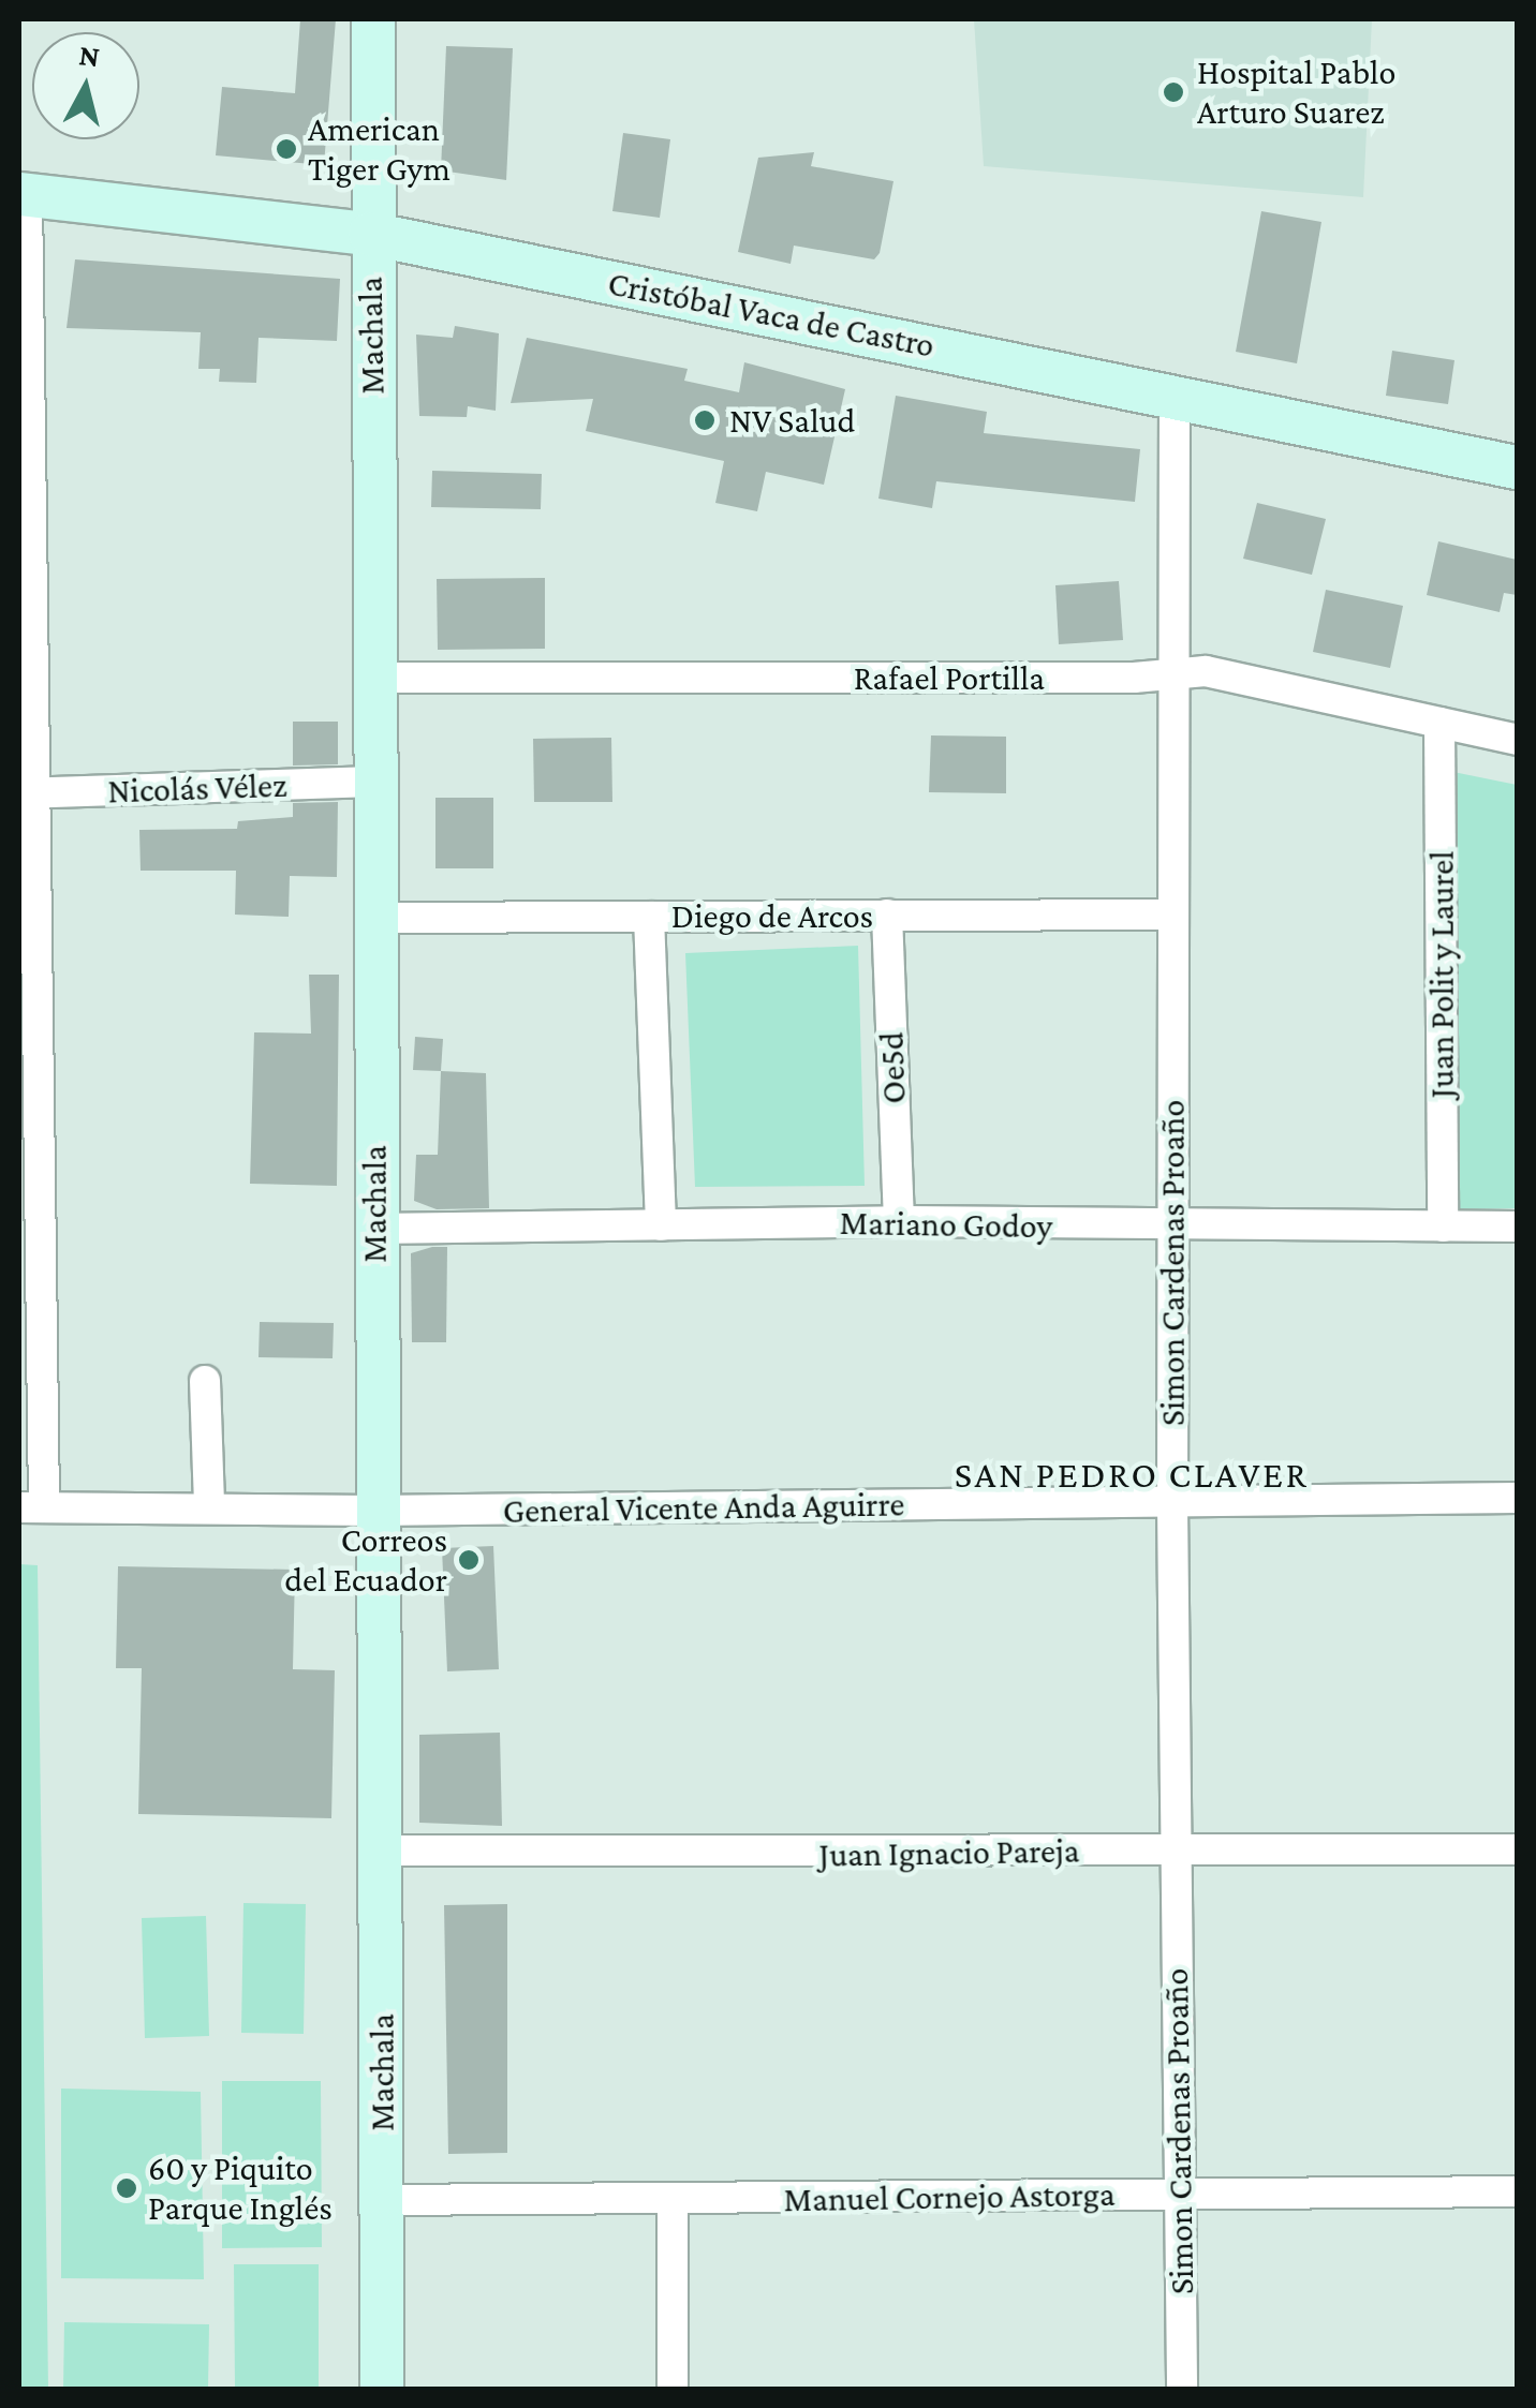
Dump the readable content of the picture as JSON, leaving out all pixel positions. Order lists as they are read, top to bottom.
{
  "streets": {
    "main road": ["Cristóbal Vaca de Castro", "Machala"],
    "street": [
      "Rafael Portilla",
      "Nicolás Vélez",
      "Diego de Arcos",
      "Juan Polit y Laurel",
      "Oe5d",
      "Mariano Godoy",
      "Simon Cardenas Proaño",
      "General Vicente Anda Aguirre",
      "Juan Ignacio Pareja",
      "Manuel Cornejo Astorga"
    ]
  },
  "crossings": [
    ["Cristóbal Vaca de Castro", "Machala"],
    ["Cristóbal Vaca de Castro", "Simon Cardenas Proaño"],
    ["Machala", "Rafael Portilla"],
    ["Machala", "Nicolás Vélez"],
    ["Machala", "Diego de Arcos"],
    ["Machala", "Mariano Godoy"],
    ["Machala", "General Vicente Anda Aguirre"],
    ["Machala", "Juan Ignacio Pareja"],
    ["Machala", "Manuel Cornejo Astorga"],
    ["Rafael Portilla", "Juan Polit y Laurel"],
    ["Rafael Portilla", "Simon Cardenas Proaño"],
    ["Diego de Arcos", "Oe5d"],
    ["Diego de Arcos", "Simon Cardenas Proaño"],
    ["Juan Polit y Laurel", "Mariano Godoy"],
    ["Oe5d", "Mariano Godoy"],
    ["Mariano Godoy", "Simon Cardenas Proaño"],
    ["Simon Cardenas Proaño", "General Vicente Anda Aguirre"],
    ["Simon Cardenas Proaño", "Juan Ignacio Pareja"],
    ["Simon Cardenas Proaño", "Manuel Cornejo Astorga"]
  ],
  "districts": ["SAN PEDRO CLAVER"],
  "places": [
    "Hospital Pablo Arturo Suarez",
    "American Tiger Gym",
    "NV Salud",
    "Correos del Ecuador",
    "60 y Piquito Parque Inglés"
  ],
  "north": "top"
}
